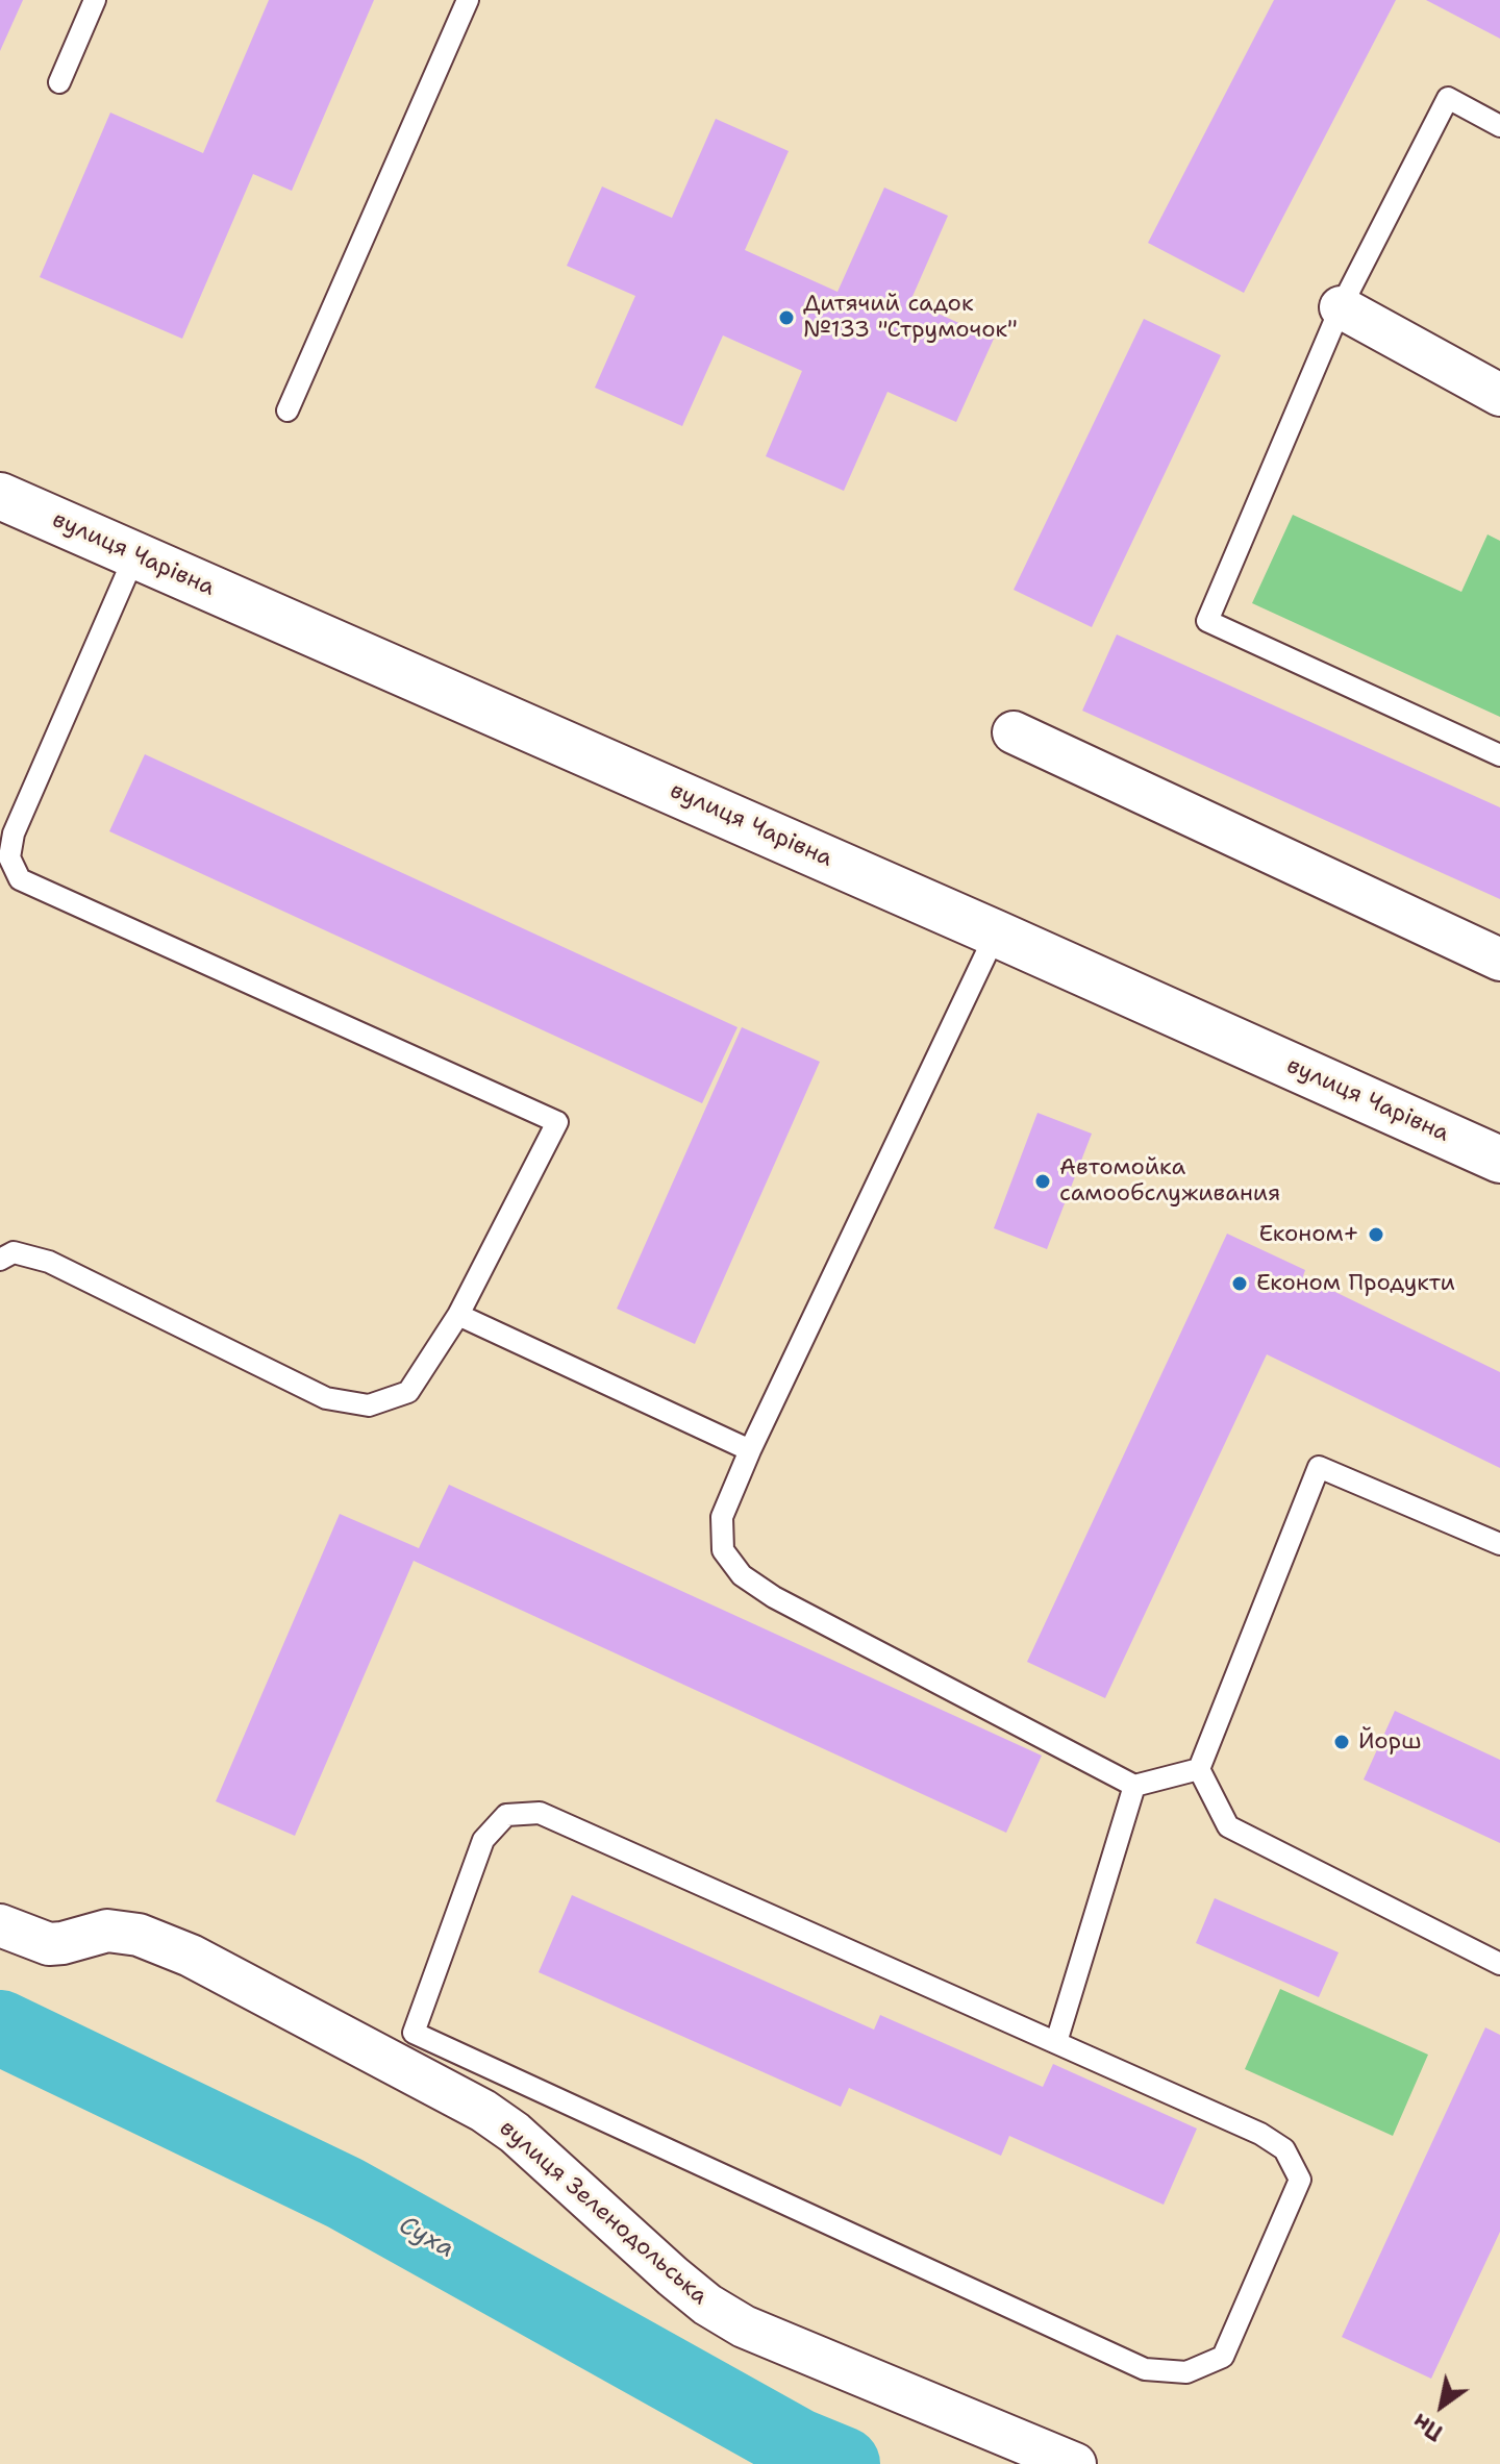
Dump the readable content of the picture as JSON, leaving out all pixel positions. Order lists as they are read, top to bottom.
{
  "streets": {
    "street": ["вулиця Чарівна", "вулиця Зеленодольська"]
  },
  "water": ["Суха"],
  "places": [
    "Дитячий садок №133 \"Струмочок\"",
    "Автомойка самообслуживания",
    "Економ+",
    "Економ Продукти",
    "Йорш"
  ],
  "north": "bottom left"
}
